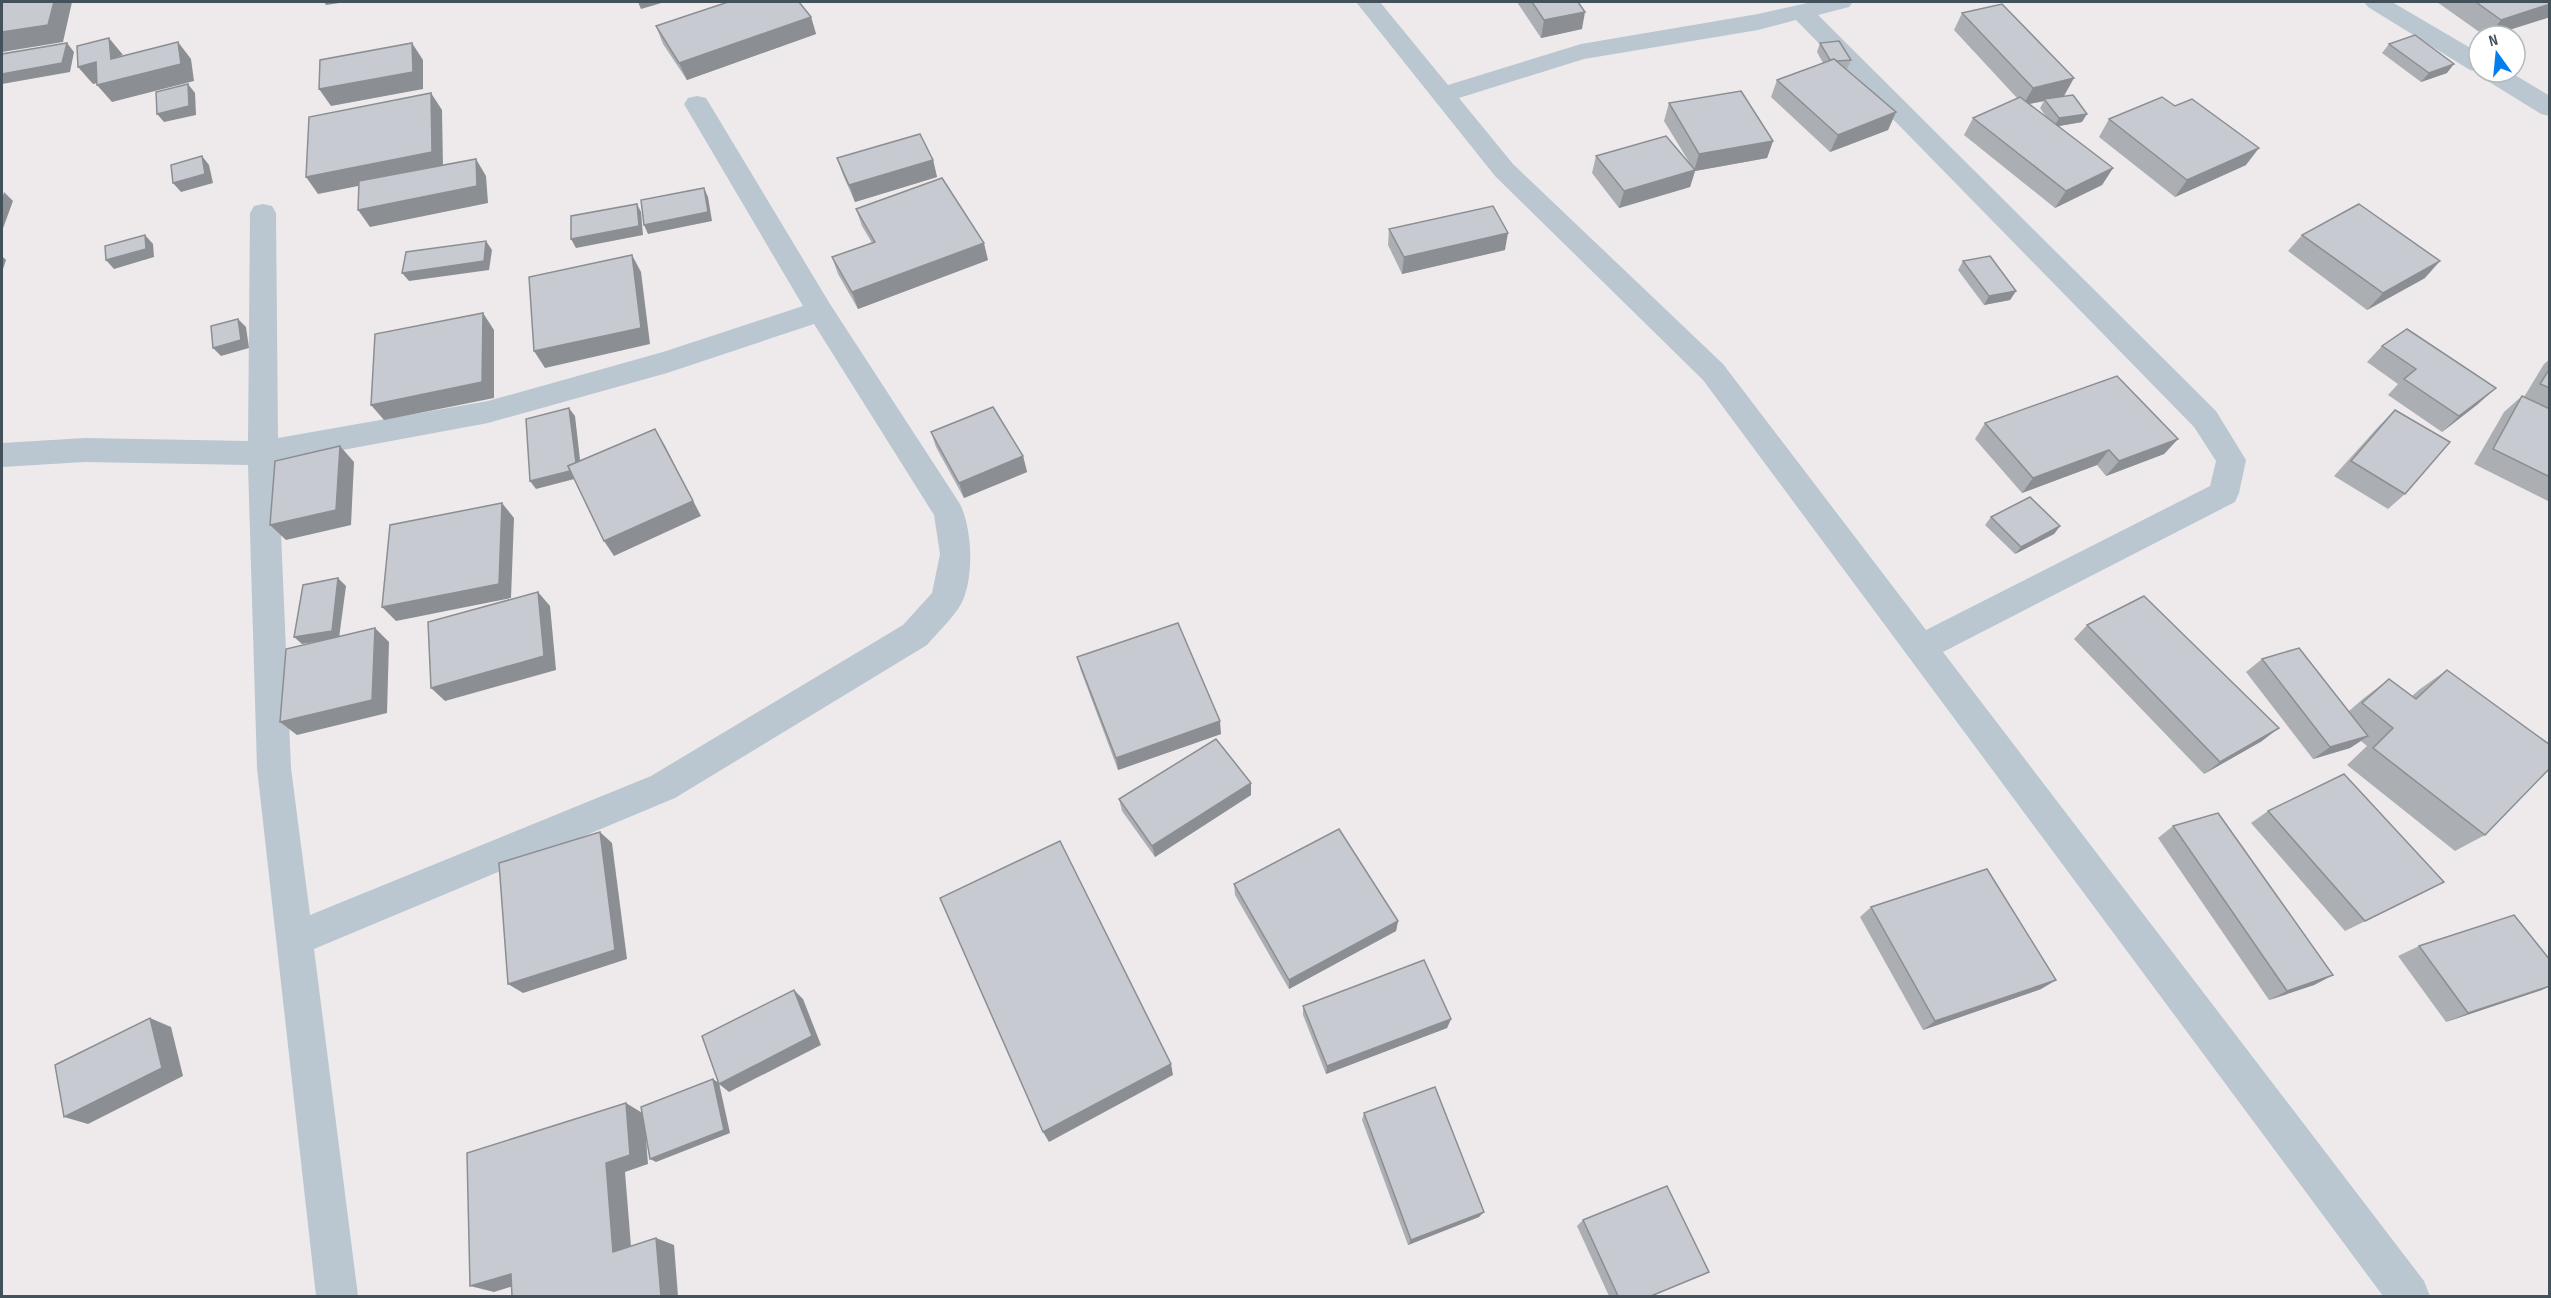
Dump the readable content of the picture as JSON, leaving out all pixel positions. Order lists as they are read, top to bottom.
{
  "north": "top"
}
